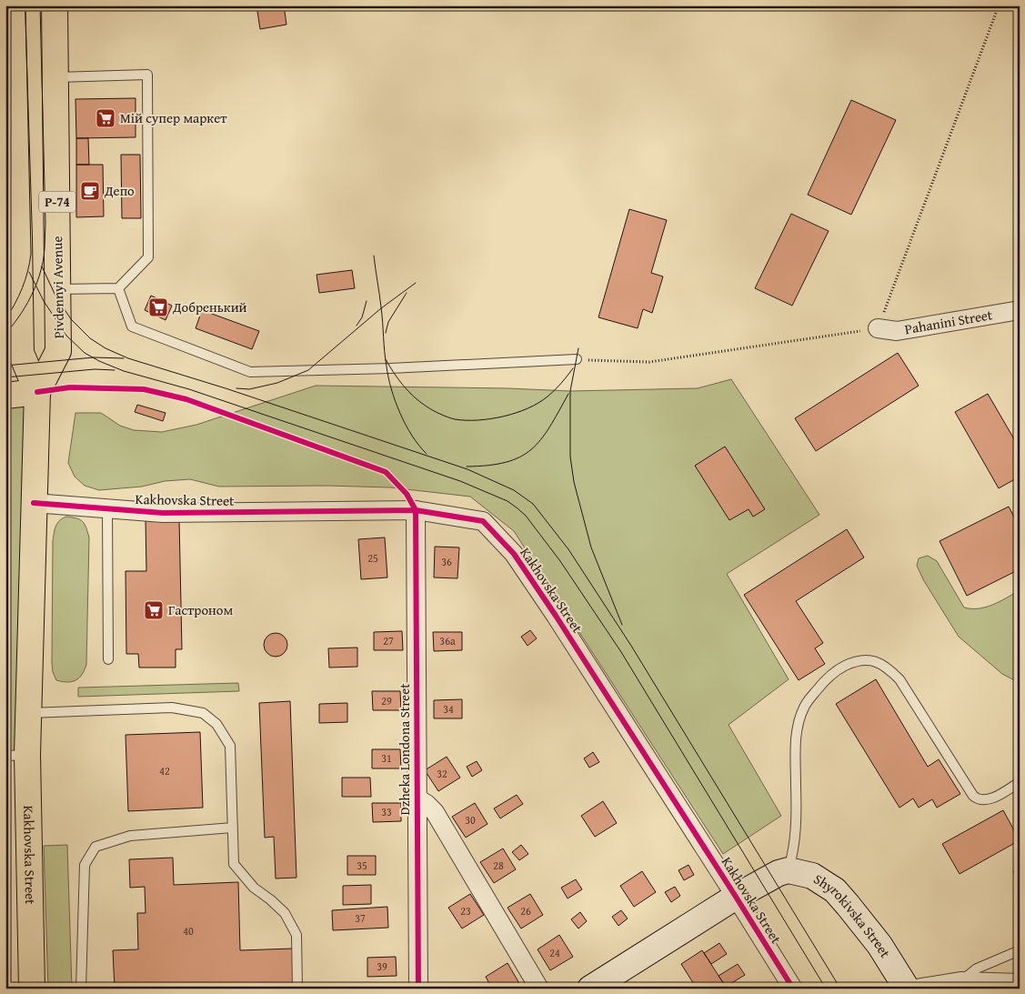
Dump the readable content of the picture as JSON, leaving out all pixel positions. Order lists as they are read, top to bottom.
{
  "streets": {
    "main road": [
      "Р-74",
      "Pivdennyi Avenue",
      "Kakhovska Street",
      "Shyrokivska Street"
    ],
    "street": ["Pahanini Street", "Dzheka Londona Street"]
  },
  "crossings": [
    ["Р-74", "Pivdennyi Avenue"],
    ["Р-74", "Kakhovska Street"],
    ["Pivdennyi Avenue", "Kakhovska Street"],
    ["Kakhovska Street", "Dzheka Londona Street"]
  ],
  "places": {
    "supermarket": ["Мій супер маркет", "Добренький", "Гастроном"],
    "cafe": ["Депо"]
  },
  "house_numbers": [
    "25",
    "36",
    "27",
    "36а",
    "29",
    "34",
    "31",
    "42",
    "32",
    "33",
    "30",
    "35",
    "28",
    "23",
    "26",
    "37",
    "40",
    "24",
    "39"
  ]
}
